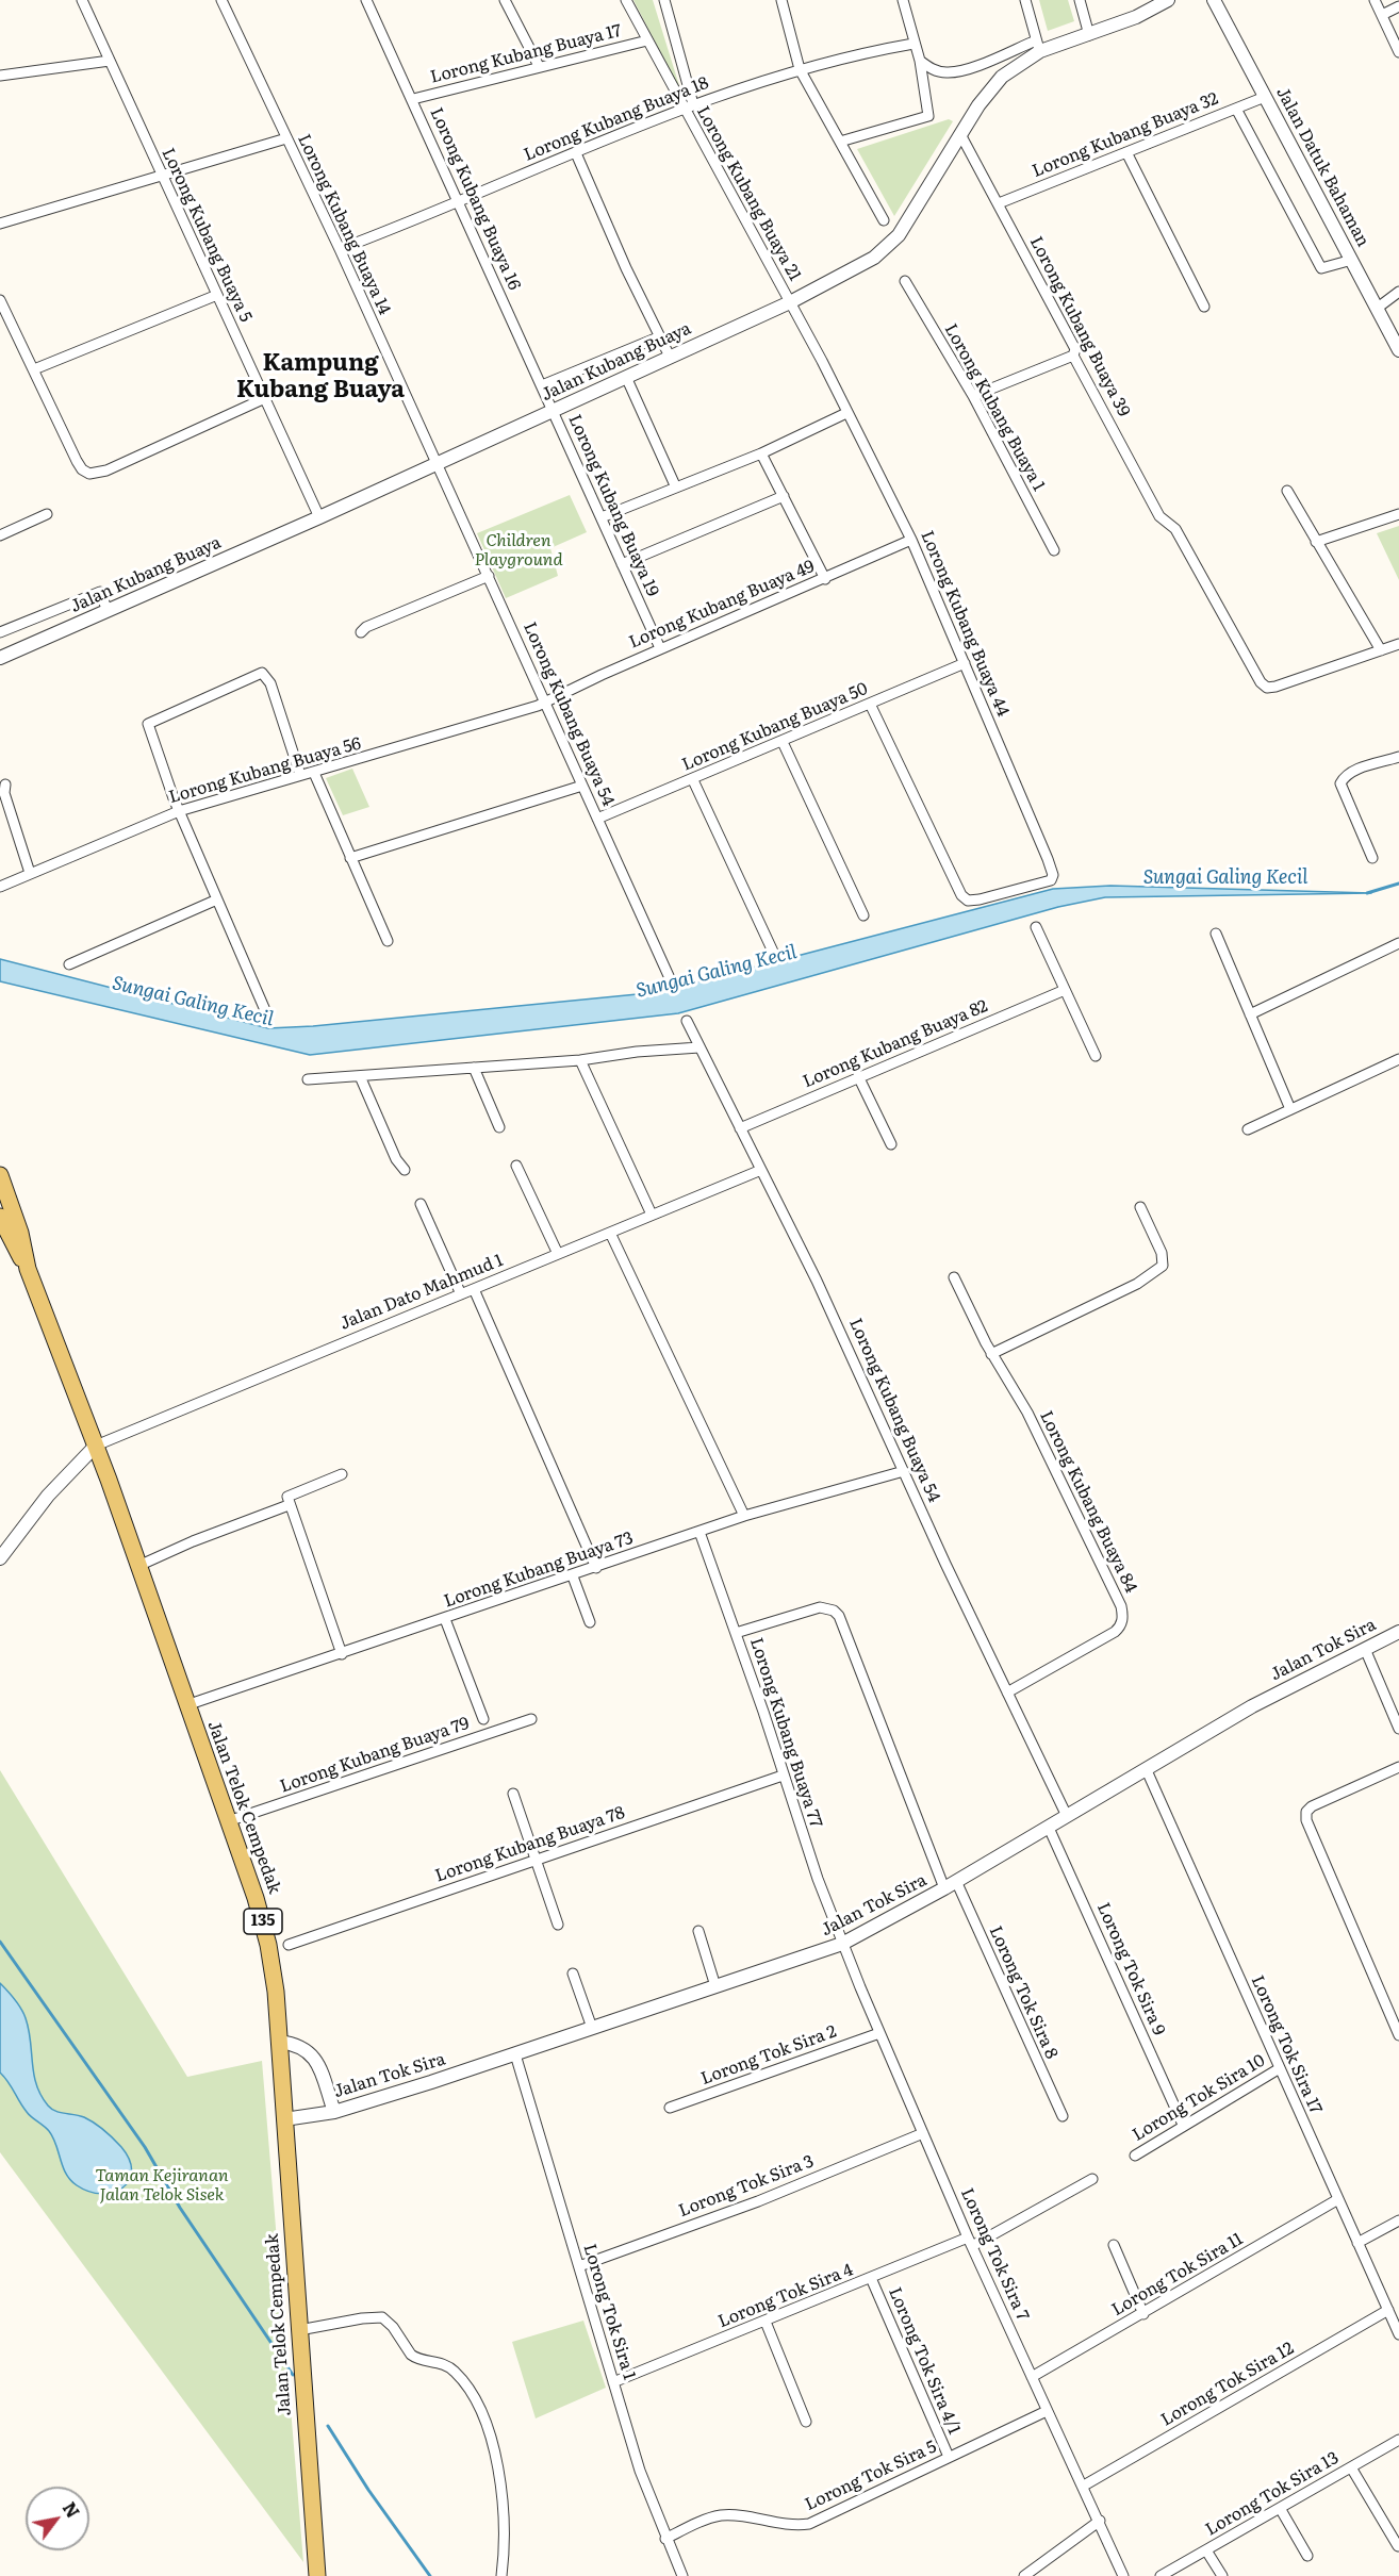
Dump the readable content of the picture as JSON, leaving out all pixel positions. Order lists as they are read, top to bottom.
{
  "streets": {
    "main road": ["Jalan Telok Cempedak", "135"],
    "street": [
      "Lorong Kubang Buaya 17",
      "Lorong Kubang Buaya 18",
      "Lorong Kubang Buaya 32",
      "Jalan Datuk Bahaman",
      "Lorong Kubang Buaya 21",
      "Lorong Kubang Buaya 16",
      "Lorong Kubang Buaya 14",
      "Lorong Kubang Buaya 5",
      "Lorong Kubang Buaya 39",
      "Jalan Kubang Buaya",
      "Lorong Kubang Buaya 1",
      "Lorong Kubang Buaya 19",
      "Lorong Kubang Buaya 49",
      "Lorong Kubang Buaya 44",
      "Lorong Kubang Buaya 54",
      "Lorong Kubang Buaya 50",
      "Lorong Kubang Buaya 56",
      "Lorong Kubang Buaya 82",
      "Jalan Dato Mahmud 1",
      "Lorong Kubang Buaya 84",
      "Lorong Kubang Buaya 73",
      "Jalan Tok Sira",
      "Lorong Kubang Buaya 77",
      "Lorong Kubang Buaya 79",
      "Lorong Kubang Buaya 78",
      "Lorong Tok Sira 9",
      "Lorong Tok Sira 8",
      "Lorong Tok Sira 17",
      "Lorong Tok Sira 2",
      "Lorong Tok Sira 10",
      "Lorong Tok Sira 3",
      "Lorong Tok Sira 7",
      "Lorong Tok Sira 11",
      "Lorong Tok Sira 4",
      "Lorong Tok Sira 1",
      "Lorong Tok Sira 4/1",
      "Lorong Tok Sira 12",
      "Lorong Tok Sira 5",
      "Lorong Tok Sira 13"
    ]
  },
  "crossings": [
    ["Lorong Kubang Buaya 17", "Lorong Kubang Buaya 21"],
    ["Lorong Kubang Buaya 17", "Lorong Kubang Buaya 16"],
    ["Lorong Kubang Buaya 18", "Lorong Kubang Buaya 21"],
    ["Lorong Kubang Buaya 18", "Lorong Kubang Buaya 16"],
    ["Lorong Kubang Buaya 18", "Lorong Kubang Buaya 14"],
    ["Lorong Kubang Buaya 32", "Jalan Datuk Bahaman"],
    ["Lorong Kubang Buaya 32", "Lorong Kubang Buaya 39"],
    ["Lorong Kubang Buaya 21", "Jalan Kubang Buaya"],
    ["Lorong Kubang Buaya 21", "Lorong Kubang Buaya 44"],
    ["Lorong Kubang Buaya 16", "Jalan Kubang Buaya"],
    ["Lorong Kubang Buaya 16", "Lorong Kubang Buaya 19"],
    ["Lorong Kubang Buaya 14", "Jalan Kubang Buaya"],
    ["Lorong Kubang Buaya 14", "Lorong Kubang Buaya 54"],
    ["Lorong Kubang Buaya 5", "Jalan Kubang Buaya"],
    ["Lorong Kubang Buaya 39", "Jalan Kubang Buaya"],
    ["Jalan Kubang Buaya", "Lorong Kubang Buaya 19"],
    ["Jalan Kubang Buaya", "Lorong Kubang Buaya 44"],
    ["Jalan Kubang Buaya", "Lorong Kubang Buaya 54"],
    ["Lorong Kubang Buaya 19", "Lorong Kubang Buaya 49"],
    ["Lorong Kubang Buaya 49", "Lorong Kubang Buaya 44"],
    ["Lorong Kubang Buaya 49", "Lorong Kubang Buaya 54"],
    ["Lorong Kubang Buaya 49", "Lorong Kubang Buaya 56"],
    ["Lorong Kubang Buaya 44", "Lorong Kubang Buaya 50"],
    ["Lorong Kubang Buaya 54", "Lorong Kubang Buaya 50"],
    ["Lorong Kubang Buaya 54", "Lorong Kubang Buaya 56"],
    ["Lorong Kubang Buaya 54", "Lorong Kubang Buaya 82"],
    ["Lorong Kubang Buaya 54", "Jalan Dato Mahmud 1"],
    ["Lorong Kubang Buaya 54", "Lorong Kubang Buaya 84"],
    ["Lorong Kubang Buaya 54", "Lorong Kubang Buaya 73"],
    ["Lorong Kubang Buaya 54", "Jalan Tok Sira"],
    ["Jalan Dato Mahmud 1", "Jalan Telok Cempedak"],
    ["Lorong Kubang Buaya 73", "Lorong Kubang Buaya 77"],
    ["Lorong Kubang Buaya 73", "Jalan Telok Cempedak"],
    ["Jalan Tok Sira", "Lorong Kubang Buaya 77"],
    ["Jalan Tok Sira", "Jalan Telok Cempedak"],
    ["Jalan Tok Sira", "Lorong Tok Sira 9"],
    ["Jalan Tok Sira", "Lorong Tok Sira 8"],
    ["Jalan Tok Sira", "Lorong Tok Sira 17"],
    ["Jalan Tok Sira", "Lorong Tok Sira 7"],
    ["Jalan Tok Sira", "Lorong Tok Sira 1"],
    ["Lorong Kubang Buaya 77", "Lorong Kubang Buaya 78"],
    ["Lorong Kubang Buaya 77", "Lorong Tok Sira 7"],
    ["Lorong Kubang Buaya 79", "Jalan Telok Cempedak"],
    ["Lorong Tok Sira 9", "Lorong Tok Sira 10"],
    ["Lorong Tok Sira 17", "Lorong Tok Sira 10"],
    ["Lorong Tok Sira 17", "Lorong Tok Sira 11"],
    ["Lorong Tok Sira 17", "Lorong Tok Sira 12"],
    ["Lorong Tok Sira 2", "Lorong Tok Sira 7"],
    ["Lorong Tok Sira 3", "Lorong Tok Sira 7"],
    ["Lorong Tok Sira 3", "Lorong Tok Sira 1"],
    ["Lorong Tok Sira 7", "Lorong Tok Sira 11"],
    ["Lorong Tok Sira 7", "Lorong Tok Sira 4"],
    ["Lorong Tok Sira 7", "Lorong Tok Sira 12"],
    ["Lorong Tok Sira 7", "Lorong Tok Sira 5"],
    ["Lorong Tok Sira 4", "Lorong Tok Sira 1"],
    ["Lorong Tok Sira 4", "Lorong Tok Sira 4/1"],
    ["Lorong Tok Sira 1", "Lorong Tok Sira 5"],
    ["Lorong Tok Sira 4/1", "Lorong Tok Sira 5"]
  ],
  "districts": ["Kampung Kubang Buaya"],
  "water": ["Sungai Galing Kecil"],
  "parks": ["Children Playground", "Taman Kejiranan Jalan Telok Sisek"],
  "north": "top right"
}
